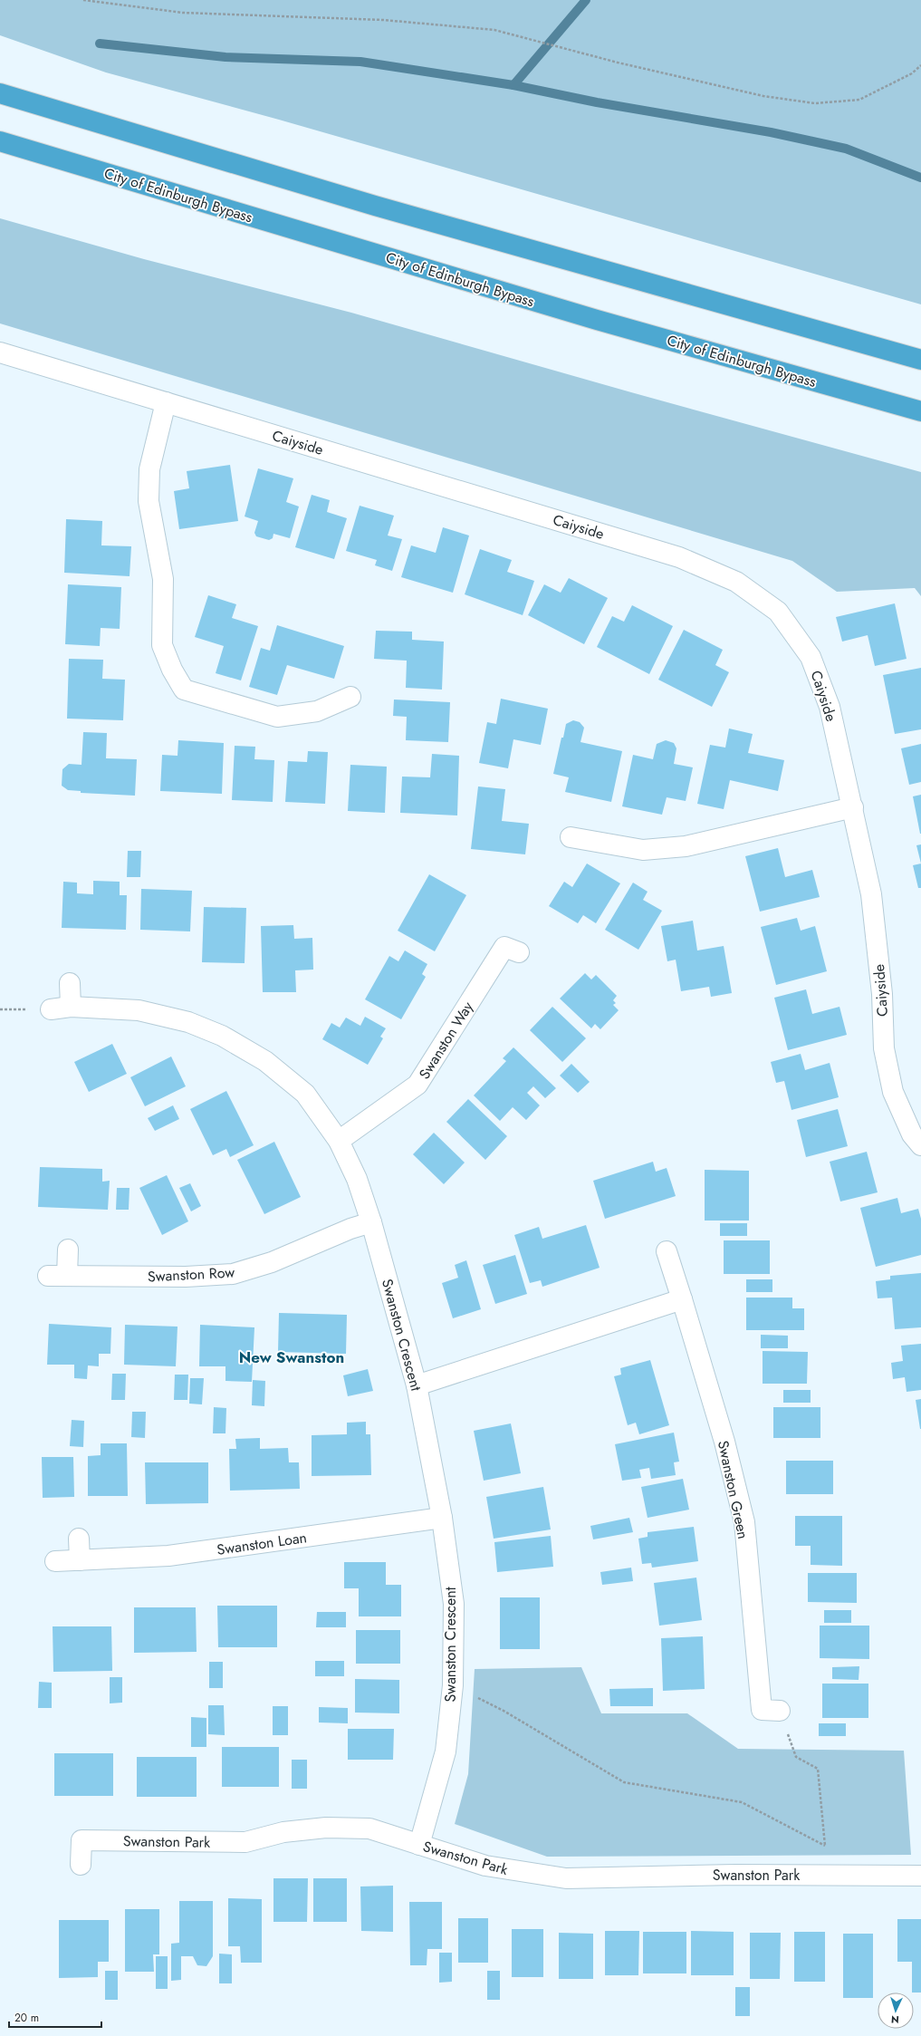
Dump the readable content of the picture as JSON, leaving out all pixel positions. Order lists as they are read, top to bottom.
{
  "streets": {
    "highway": ["City of Edinburgh Bypass"],
    "street": [
      "Caiyside",
      "Swanston Way",
      "Swanston Row",
      "Swanston Crescent",
      "Swanston Green",
      "Swanston Loan",
      "Swanston Park"
    ]
  },
  "crossings": [
    ["Swanston Way", "Swanston Crescent"],
    ["Swanston Row", "Swanston Crescent"],
    ["Swanston Crescent", "Swanston Loan"],
    ["Swanston Crescent", "Swanston Park"]
  ],
  "districts": ["New Swanston"],
  "scale_bar": "20 m",
  "north": "bottom"
}
